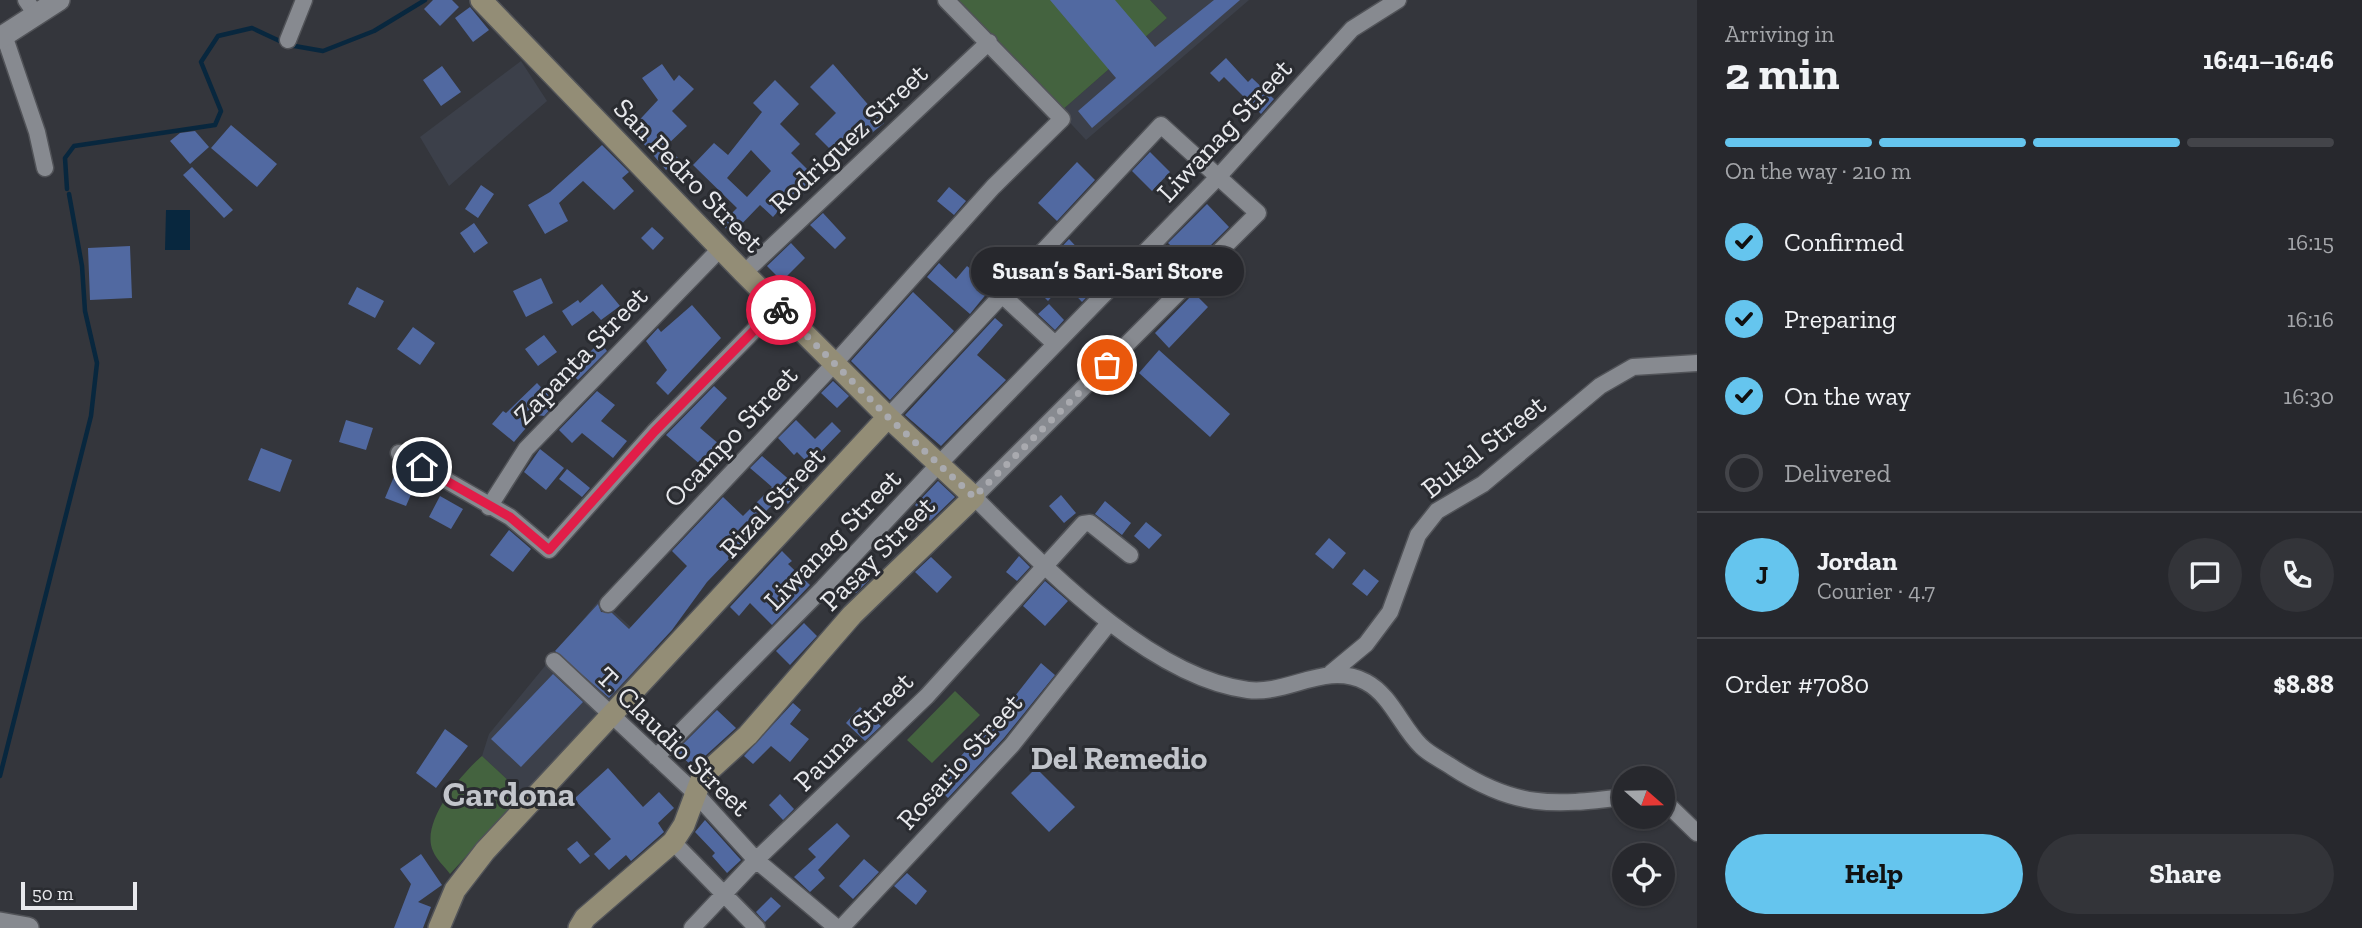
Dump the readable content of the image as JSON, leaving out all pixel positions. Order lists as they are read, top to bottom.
{
  "streets": {
    "main road": ["San Pedro Street", "Rizal Street", "Pasay Street"],
    "street": [
      "Liwanag Street",
      "Rodriguez Street",
      "Zapanta Street",
      "Ocampo Street",
      "Bukal Street",
      "Pauna Street",
      "T. Claudio Street",
      "Rosario Street"
    ]
  },
  "crossings": [
    ["Liwanag Street", "San Pedro Street"],
    ["Liwanag Street", "Rizal Street"],
    ["Liwanag Street", "Pasay Street"],
    ["Liwanag Street", "T. Claudio Street"],
    ["Rodriguez Street", "San Pedro Street"],
    ["Rodriguez Street", "Ocampo Street"],
    ["San Pedro Street", "Zapanta Street"],
    ["San Pedro Street", "Ocampo Street"],
    ["San Pedro Street", "Bukal Street"],
    ["San Pedro Street", "Rizal Street"],
    ["San Pedro Street", "Pasay Street"],
    ["San Pedro Street", "Pauna Street"],
    ["San Pedro Street", "Rosario Street"],
    ["Rizal Street", "Pasay Street"],
    ["Rizal Street", "T. Claudio Street"],
    ["Pasay Street", "T. Claudio Street"],
    ["Pauna Street", "T. Claudio Street"],
    ["T. Claudio Street", "Rosario Street"]
  ],
  "districts": ["Del Remedio", "Cardona"],
  "places": ["Susan’s Sari-Sari Store"],
  "scale_bar": "50 m",
  "north": "right",
  "page": {
    "heading": ["2 min", "Arriving in", "16:41–16:46"],
    "panel": [
      "Jordan",
      "Courier · 4.7",
      "Order #7080",
      "$8.88"
    ],
    "bar": "On the way · 210 m",
    "list": [
      ["Confirmed", "16:15"],
      ["Preparing", "16:16"],
      ["On the way", "16:30"],
      "Delivered"
    ],
    "bubble": "Susan’s Sari-Sari Store",
    "round": "J",
    "buttons": ["Help", "Share"],
    "scale": "50 m"
  }
}
